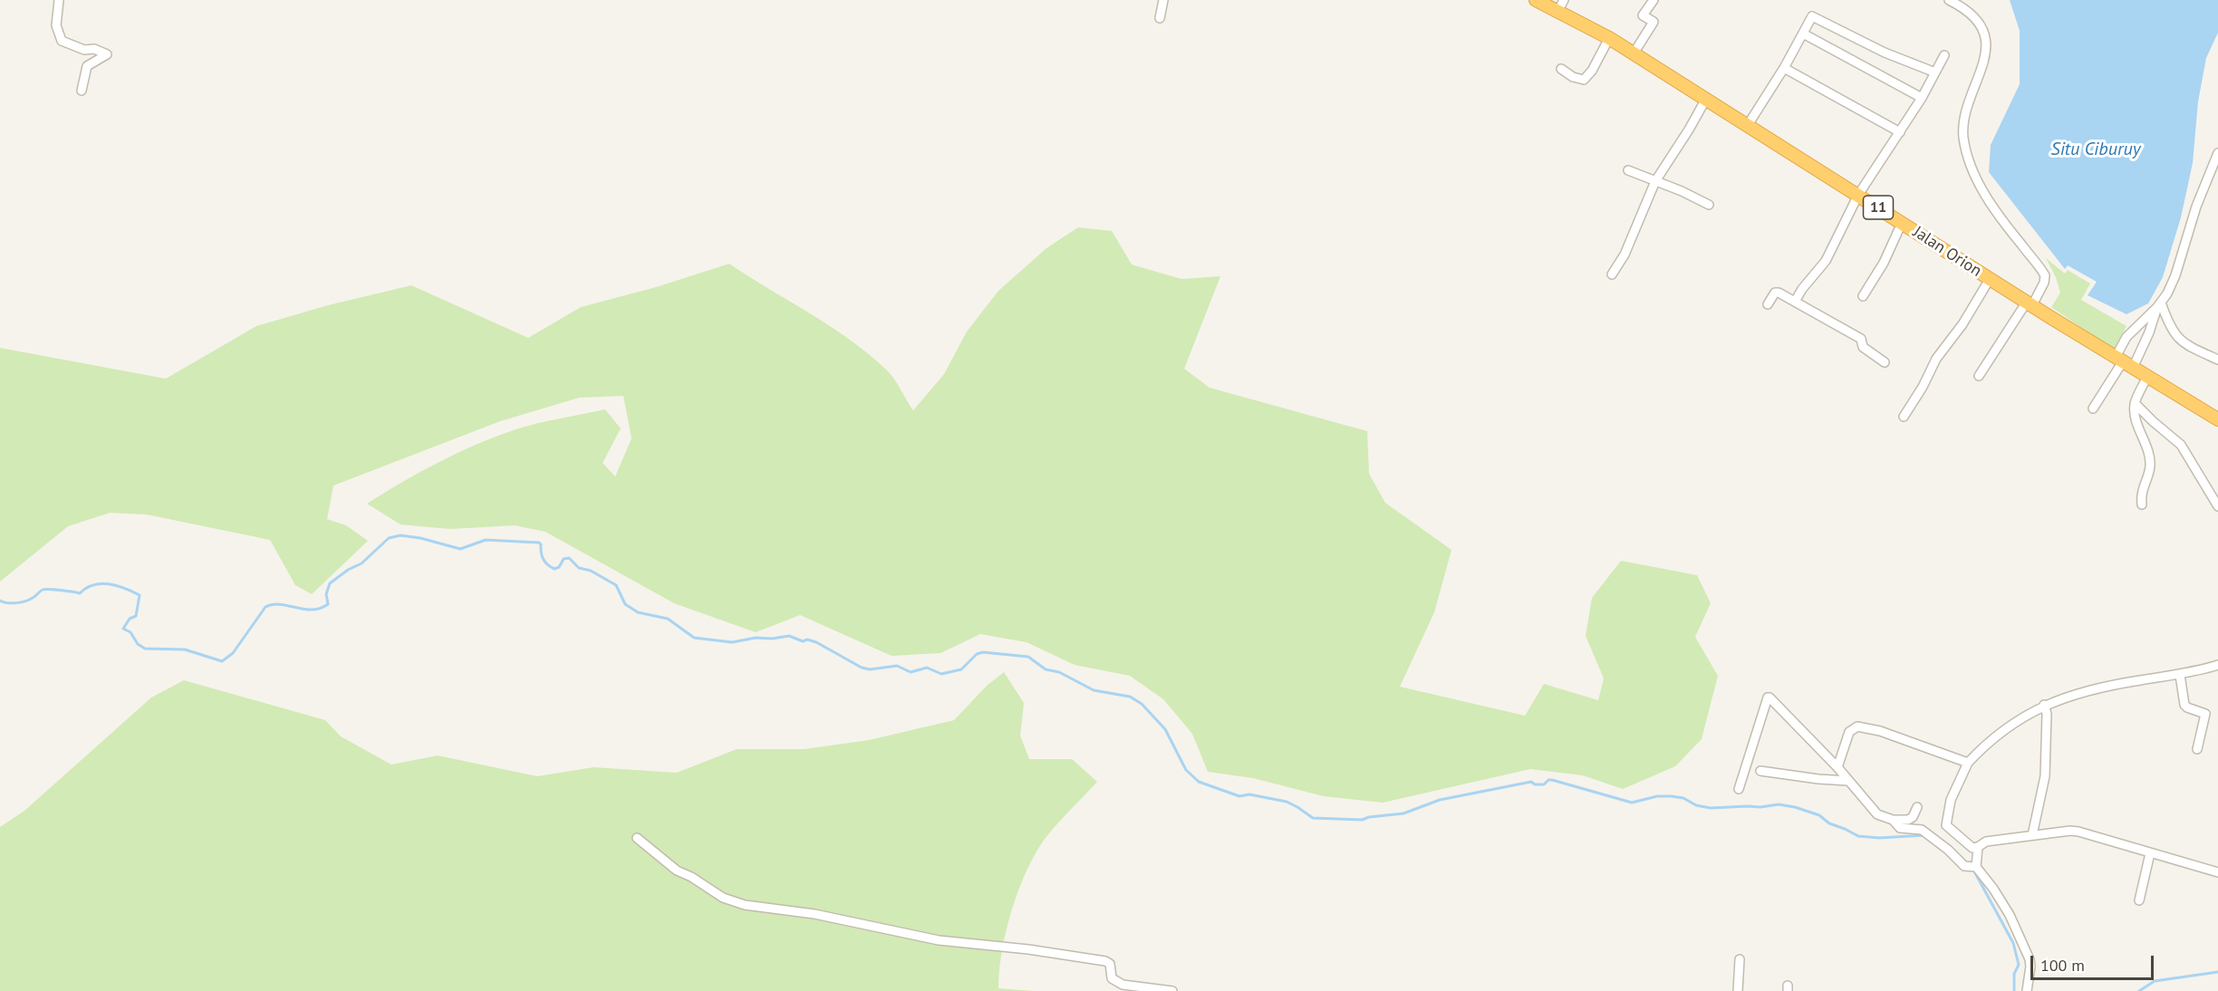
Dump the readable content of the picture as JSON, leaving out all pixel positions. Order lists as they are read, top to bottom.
{
  "streets": {
    "highway": ["11", "Jalan Orion"]
  },
  "water": ["Situ Ciburuy"],
  "scale_bar": "100 m"
}
